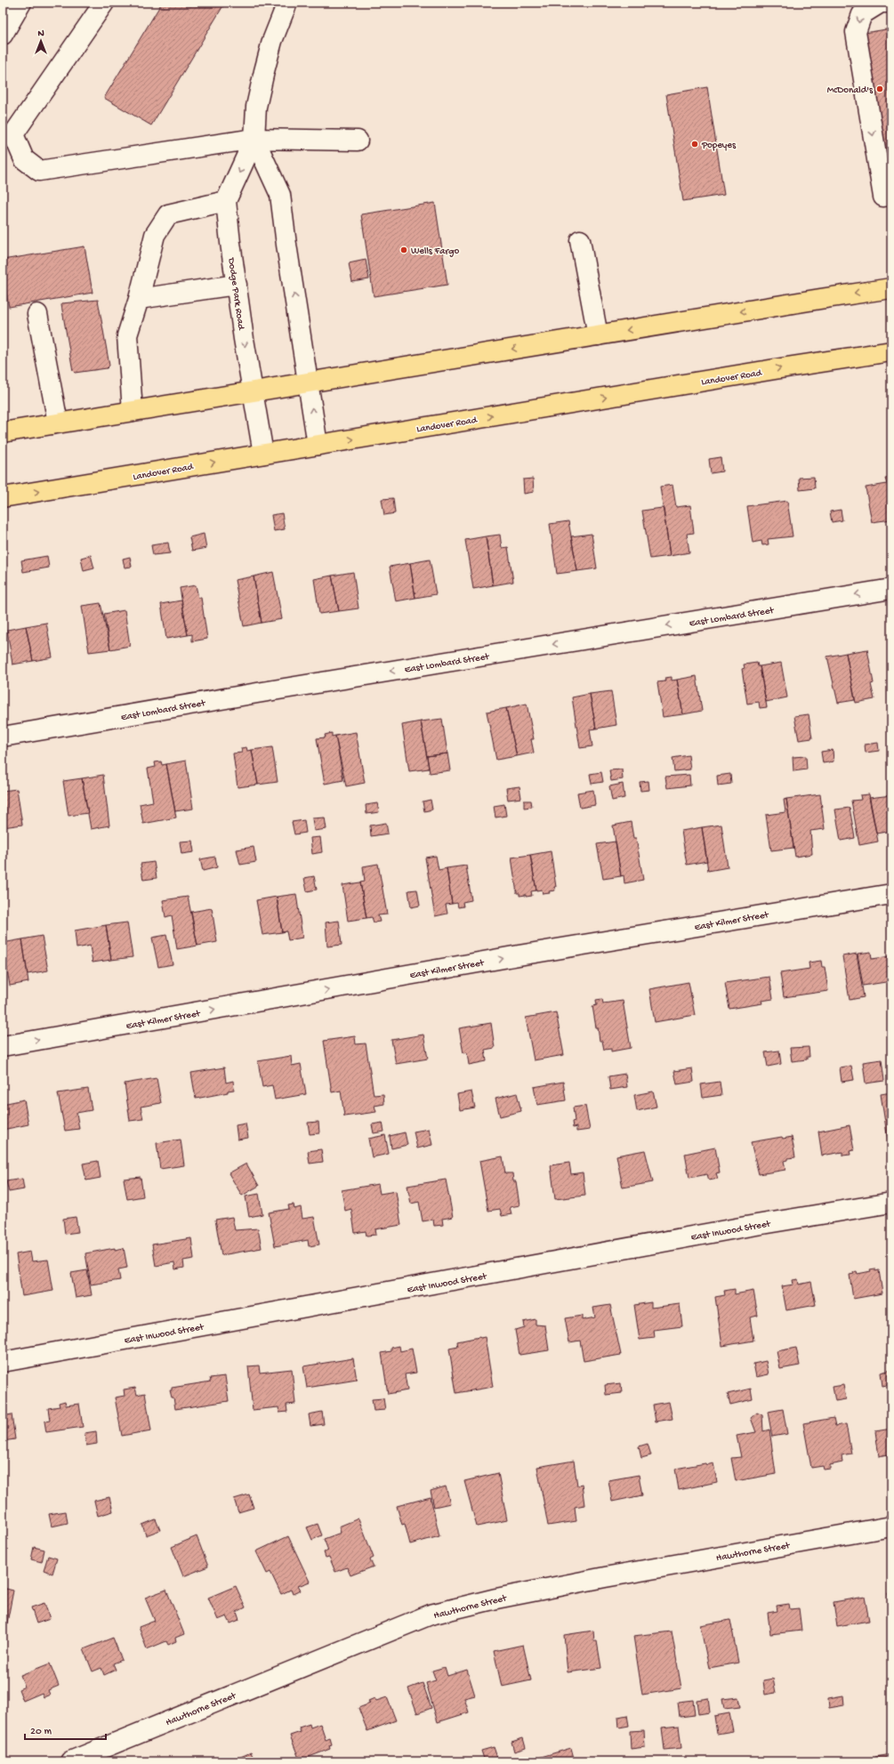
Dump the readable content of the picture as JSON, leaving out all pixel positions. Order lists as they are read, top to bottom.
{
  "streets": {
    "main road": ["Landover Road"],
    "street": [
      "Dodge Park Road",
      "East Lombard Street",
      "East Kilmer Street",
      "East Inwood Street",
      "Hawthorne Street"
    ]
  },
  "crossings": [
    ["Dodge Park Road", "Landover Road"]
  ],
  "one_way": ["East Lombard Street", "East Kilmer Street"],
  "places": ["McDonald's", "Popeyes", "Wells Fargo"],
  "scale_bar": "20 m",
  "north": "top"
}
